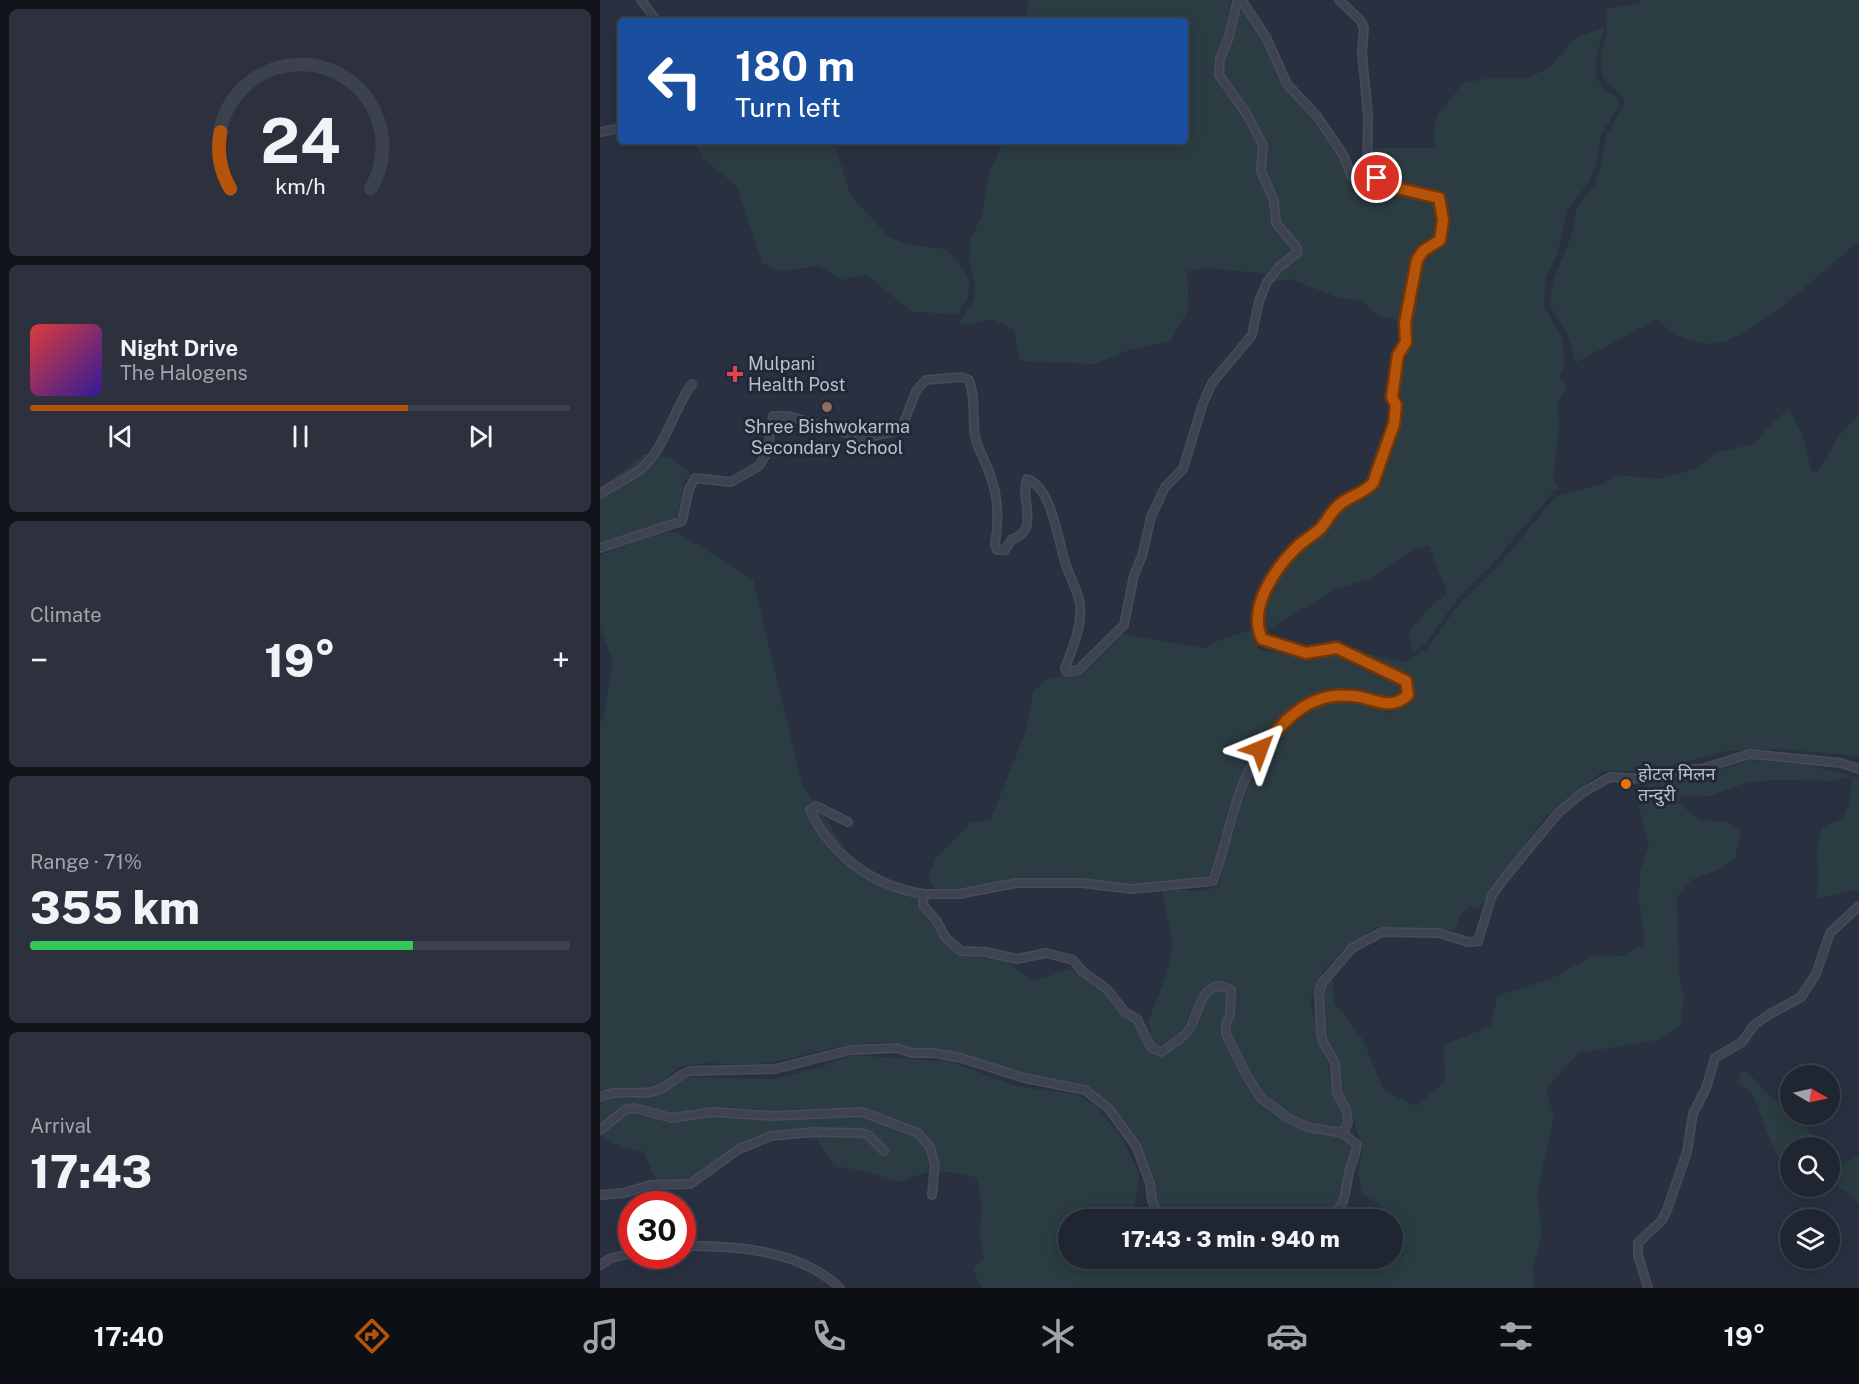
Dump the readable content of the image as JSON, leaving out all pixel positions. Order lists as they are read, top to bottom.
{
  "places": {
    "health": ["Mulpani Health Post"],
    "other": ["Shree Bishwokarma Secondary School", "होटल मिलन तन्दुरी"]
  },
  "north": "right",
  "page": {
    "turn": ["180 m", "Turn left"],
    "song": ["Night Drive", "The Halogens"],
    "tile": [
      "Climate",
      ["Range · 71%", "355 km"],
      ["Arrival", "17:43"]
    ],
    "heat": ["−", "19°", "+"],
    "limit": "30",
    "trip": "17:43 · 3 min · 940 m",
    "tabs": ["17:40", "19°"],
    "gauge": ["24", "km/h"]
  }
}
